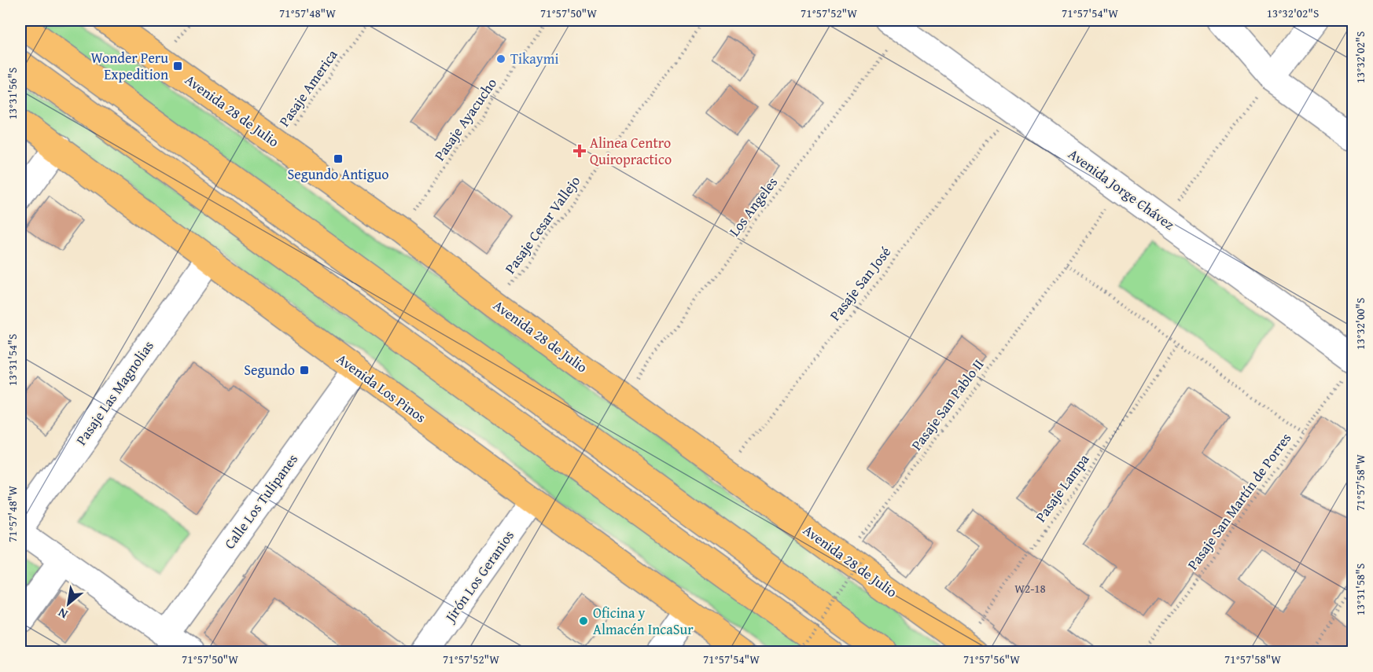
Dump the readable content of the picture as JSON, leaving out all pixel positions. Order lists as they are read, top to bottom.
{
  "streets": {
    "main road": ["Avenida 28 de Julio", "Avenida Los Pinos"],
    "street": [
      "Avenida Jorge Chávez",
      "Pasaje Las Magnolias",
      "Calle Los Tulipanes",
      "Jirón Los Geranios"
    ],
    "path": [
      "Pasaje America",
      "Pasaje Ayacucho",
      "Los Angeles",
      "Pasaje Cesar Vallejo",
      "Pasaje San José",
      "Pasaje San Pablo II",
      "Pasaje Lampa",
      "Pasaje San Martín de Porres"
    ]
  },
  "crossings": [
    ["Pasaje America", "Avenida 28 de Julio"],
    ["Avenida 28 de Julio", "Pasaje Ayacucho"],
    ["Avenida 28 de Julio", "Los Angeles"],
    ["Avenida 28 de Julio", "Pasaje Cesar Vallejo"],
    ["Avenida 28 de Julio", "Pasaje San José"],
    ["Avenida 28 de Julio", "Pasaje San Pablo II"],
    ["Avenida 28 de Julio", "Pasaje Lampa"],
    ["Avenida Jorge Chávez", "Los Angeles"],
    ["Avenida Jorge Chávez", "Pasaje San José"],
    ["Avenida Jorge Chávez", "Pasaje San Pablo II"],
    ["Avenida Jorge Chávez", "Pasaje San Martín de Porres"],
    ["Avenida Los Pinos", "Pasaje Las Magnolias"],
    ["Avenida Los Pinos", "Calle Los Tulipanes"],
    ["Avenida Los Pinos", "Jirón Los Geranios"]
  ],
  "places": {
    "other": ["Tikaymi", "Oficina y Almacén IncaSur"],
    "transit": ["Wonder Peru Expedition", "Segundo Antiguo", "Segundo"],
    "health": ["Alinea Centro Quiropractico"]
  },
  "house_numbers": ["W2-18"],
  "north": "bottom left",
  "coordinates": [
    "71°57'48\"W",
    "71°57'50\"W",
    "71°57'52\"W",
    "71°57'54\"W",
    "13°32'02\"S",
    "13°31'56\"S",
    "13°32'00\"S",
    "13°31'54\"S",
    "71°57'58\"W",
    "13°31'58\"S",
    "71°57'56\"W"
  ]
}
